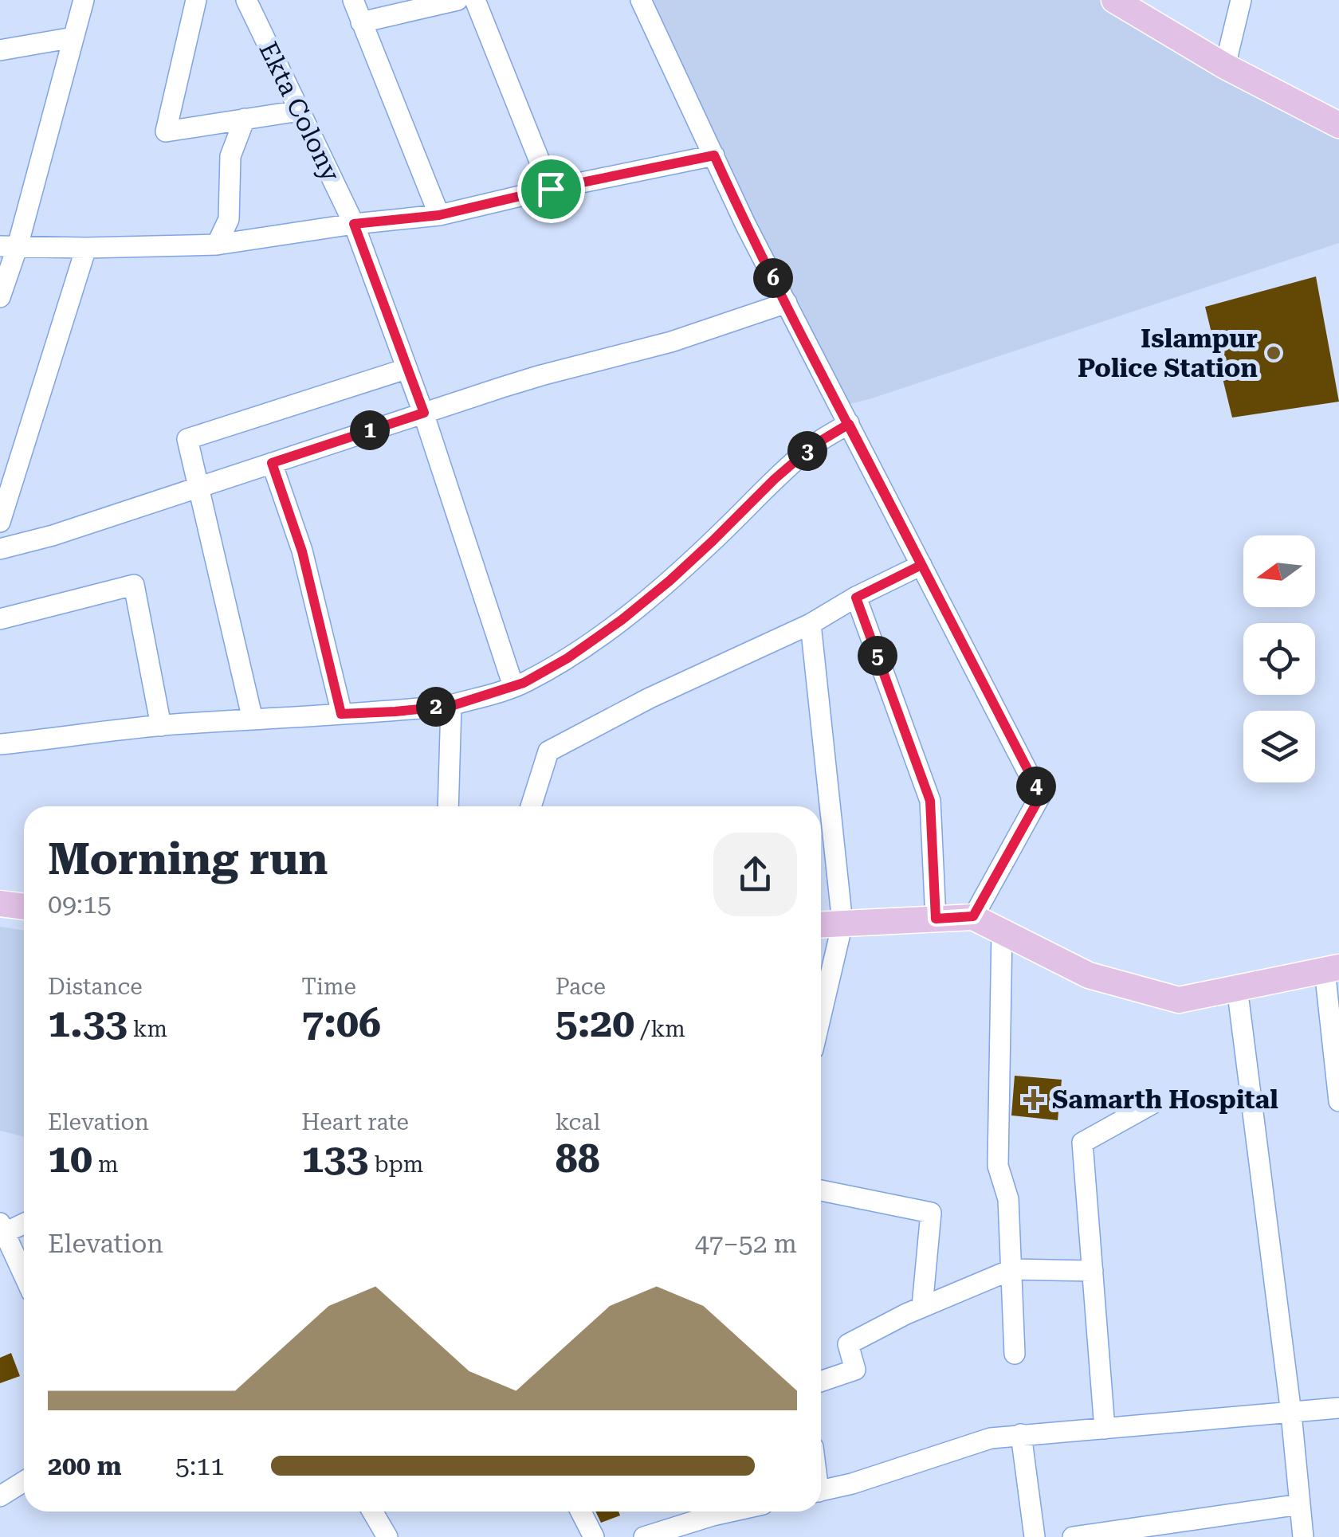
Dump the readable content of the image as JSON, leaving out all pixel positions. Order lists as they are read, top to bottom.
{
  "streets": {
    "street": ["Ekta Colony"]
  },
  "places": {
    "other": ["Islampur Police Station"],
    "health": ["Samarth Hospital"]
  },
  "north": "left",
  "page": {
    "pins": [
      "6",
      "1",
      "3",
      "5",
      "2",
      "4"
    ],
    "heading": ["Morning run", "09:15"],
    "stats": [
      ["Distance", "1.33 km"],
      ["Time", "7:06"],
      ["Pace", "5:20 /km"],
      ["Elevation", "10 m"],
      ["Heart rate", "133 bpm"],
      ["kcal", "88"]
    ],
    "chart": ["Elevation", "47–52 m"],
    "list": [
      {
        "name": "200 m",
        "note": "5:11"
      }
    ]
  }
}
